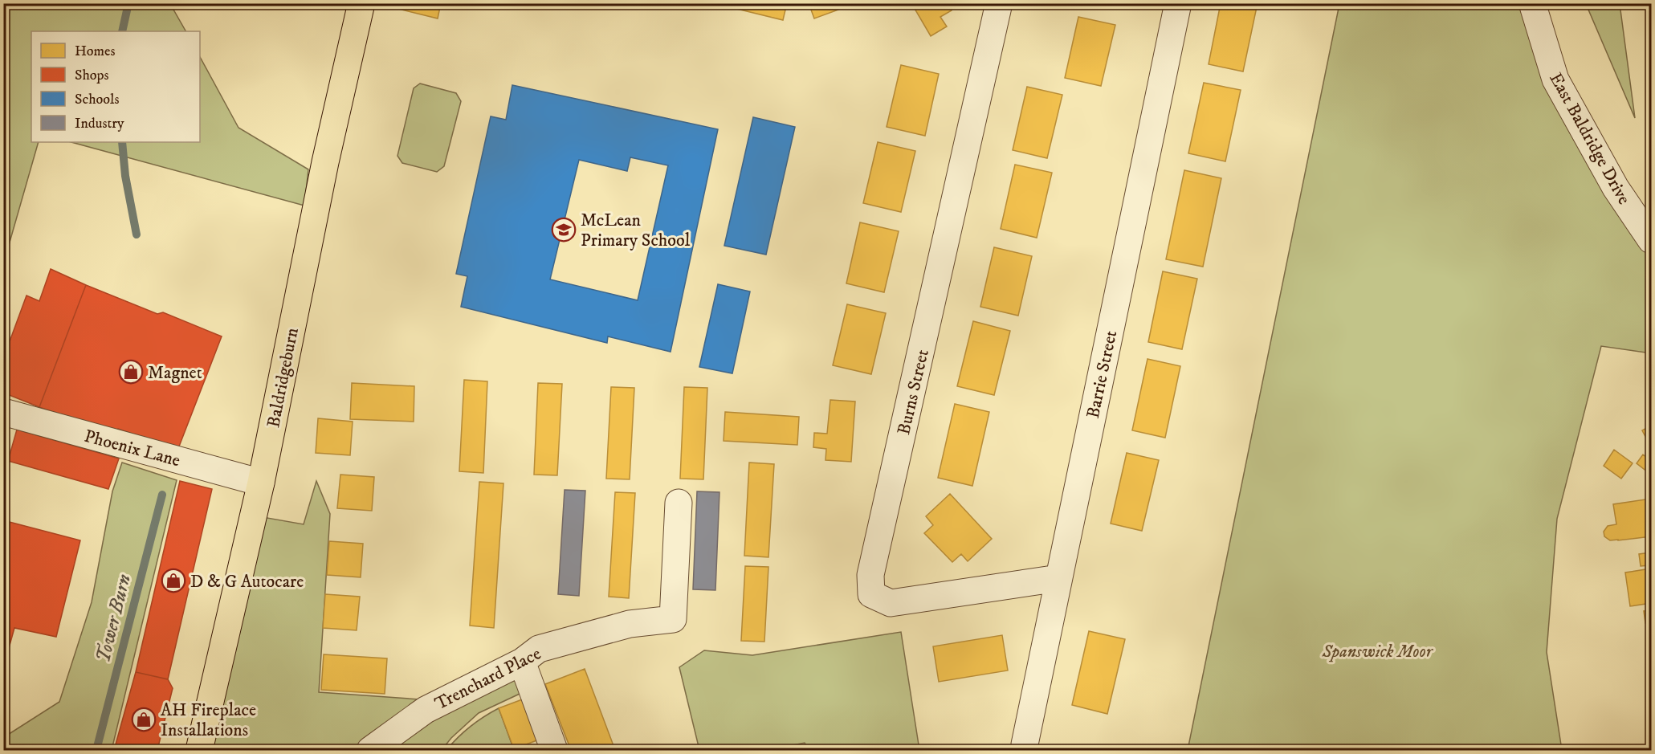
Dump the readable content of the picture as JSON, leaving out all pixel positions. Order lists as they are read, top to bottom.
{
  "streets": {
    "main road": ["Baldridgeburn"],
    "street": [
      "East Baldridge Drive",
      "Barrie Street",
      "Burns Street",
      "Phoenix Lane",
      "Trenchard Place"
    ]
  },
  "crossings": [
    ["Barrie Street", "Burns Street"],
    ["Baldridgeburn", "Phoenix Lane"]
  ],
  "water": ["Tower Burn"],
  "parks": ["Spanswick Moor"],
  "places": {
    "school or university": ["McLean Primary School"],
    "shop": ["Magnet", "D & G Autocare", "AH Fireplace Installations"]
  },
  "legend": [
    "Homes",
    "Shops",
    "Schools",
    "Industry"
  ]
}
